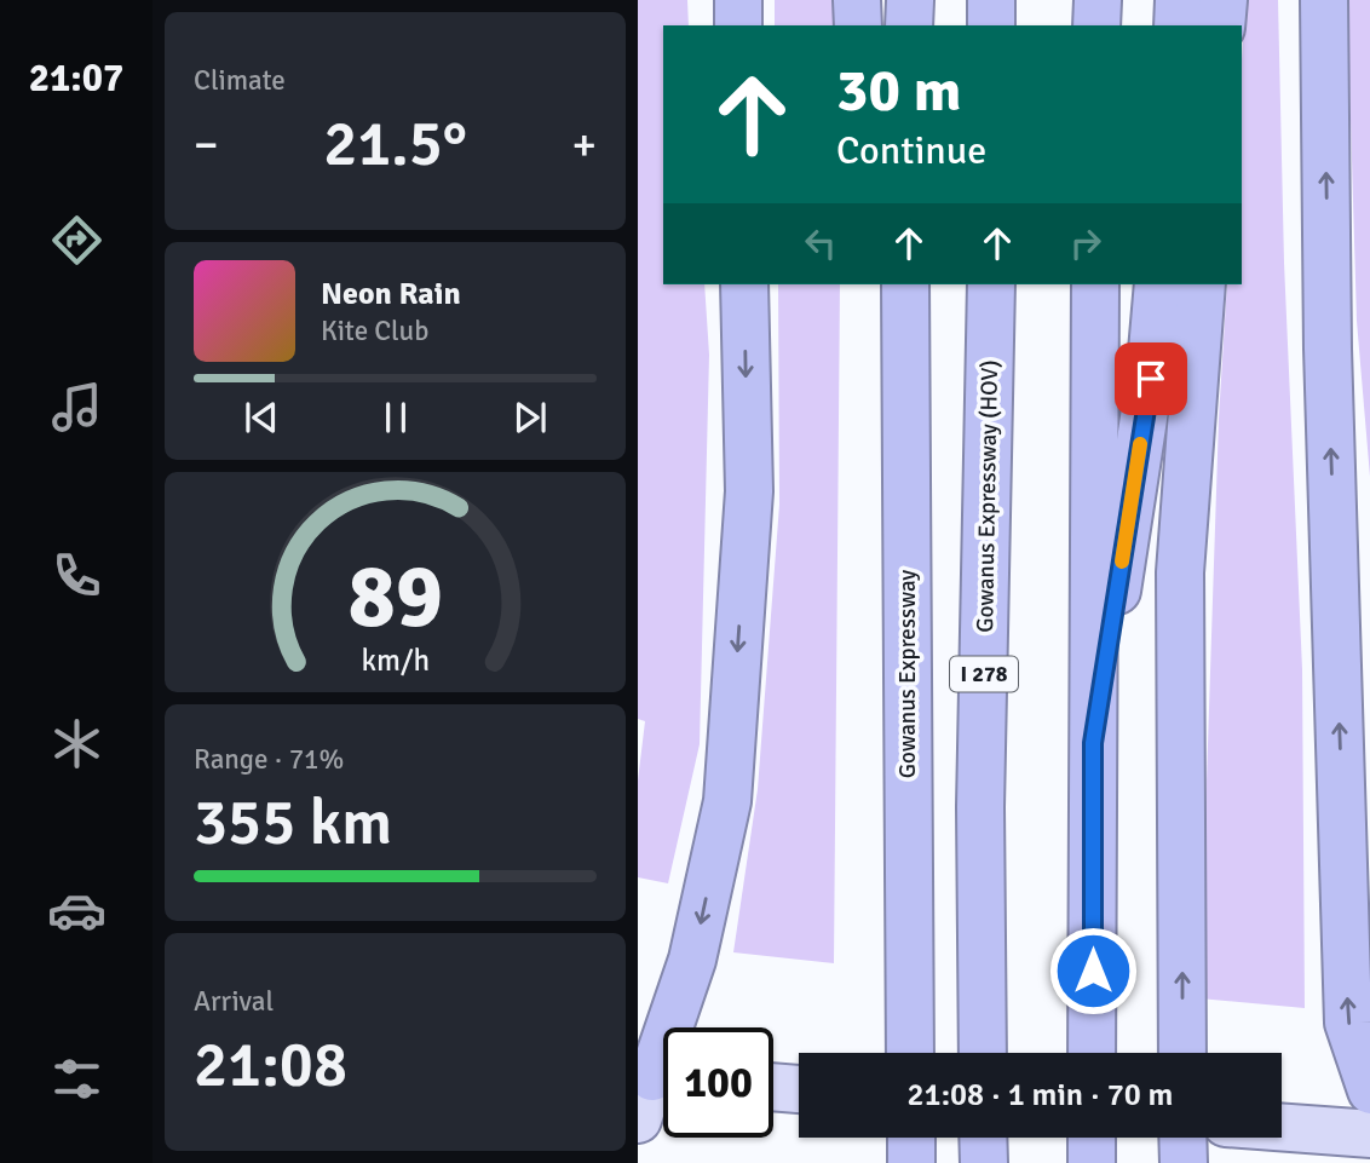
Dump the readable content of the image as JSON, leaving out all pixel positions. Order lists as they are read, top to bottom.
{
  "streets": {
    "highway": ["Gowanus Expressway (HOV)", "Gowanus Expressway", "I 278"]
  },
  "page": {
    "tabs": "21:07",
    "tile": [
      "Climate",
      ["Range · 71%", "355 km"],
      ["Arrival", "21:08"]
    ],
    "turn": ["30 m", "Continue"],
    "heat": ["−", "21.5°", "+"],
    "song": ["Neon Rain", "Kite Club"],
    "limit": "100",
    "trip": "21:08 · 1 min · 70 m",
    "gauge": ["89", "km/h"]
  }
}
